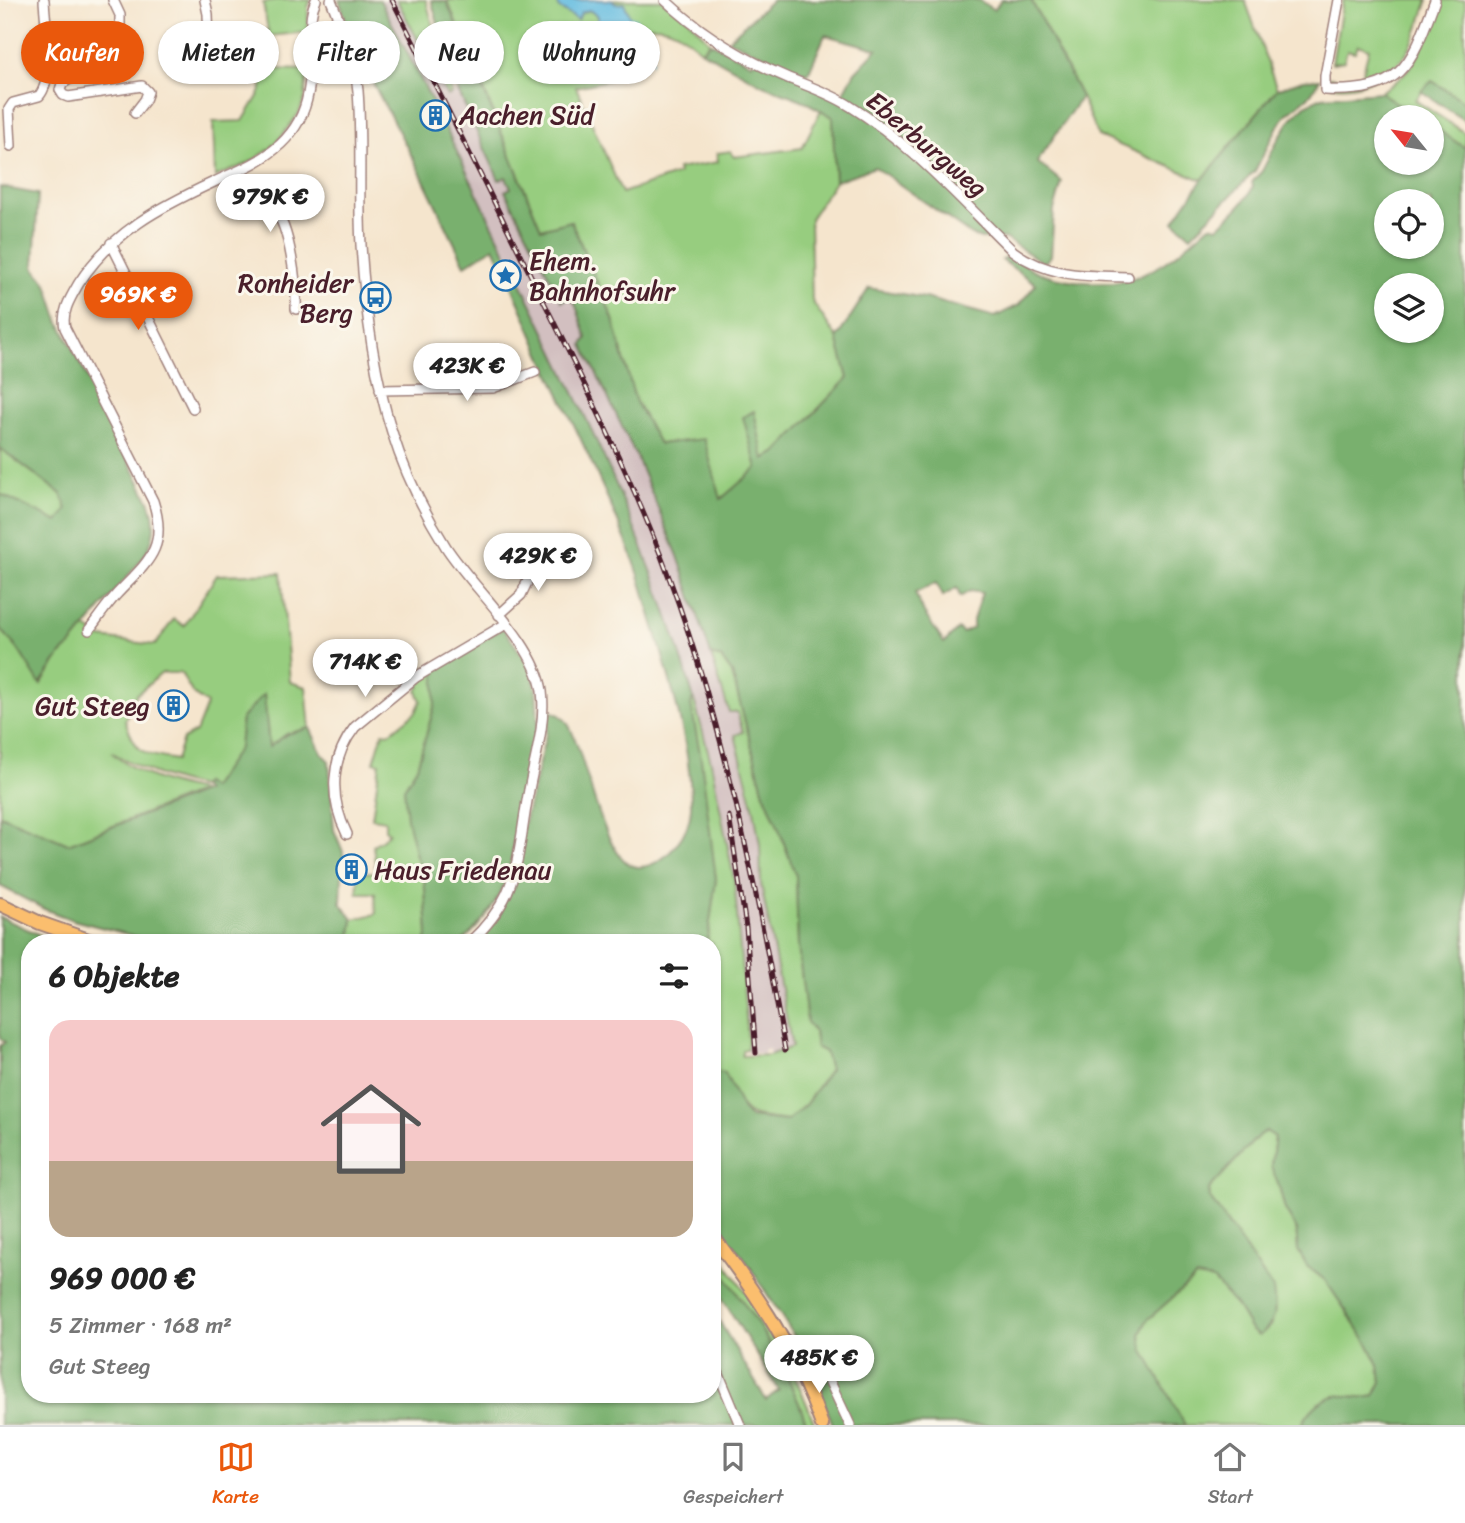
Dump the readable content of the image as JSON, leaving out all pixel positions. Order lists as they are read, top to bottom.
{
  "streets": {
    "street": ["Eberburgweg"]
  },
  "places": {
    "building": ["Aachen Süd", "Gut Steeg", "Haus Friedenau"],
    "place": ["Ehem. Bahnhofsuhr"],
    "bus stop": ["Ronheider Berg"]
  },
  "north": "top left",
  "page": {
    "chip": [
      "Kaufen",
      "Mieten",
      "Filter",
      "Neu",
      "Wohnung"
    ],
    "price": [
      "979K €",
      "969K €",
      "423K €",
      "429K €",
      "714K €",
      "485K €"
    ],
    "heading": "6 Objekte",
    "list": [
      {
        "name": "969 000 €",
        "note": "5 Zimmer · 168 m² · Gut Steeg"
      }
    ],
    "tabs": ["Karte", "Gespeichert", "Start"]
  }
}
